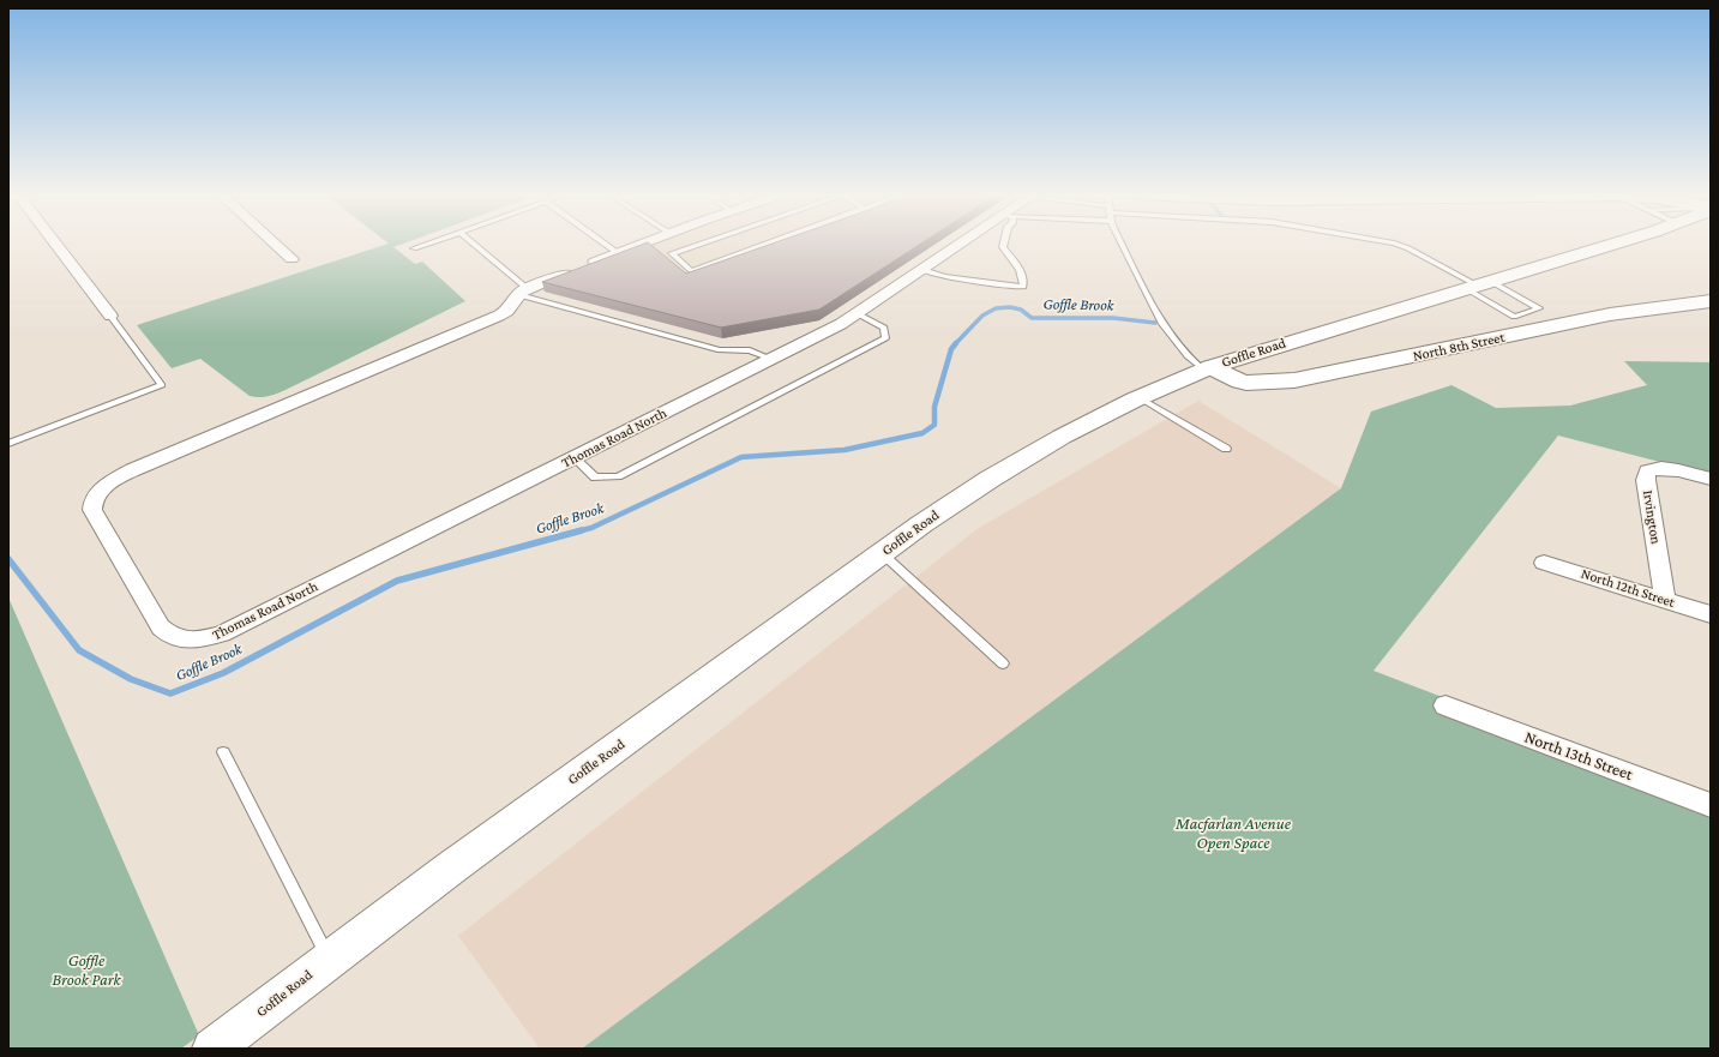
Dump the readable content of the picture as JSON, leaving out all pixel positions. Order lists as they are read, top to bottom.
{
  "streets": {
    "main road": ["North 8th Street", "Goffle Road"],
    "street": [
      "Thomas Road North",
      "Irvington",
      "North 12th Street",
      "North 13th Street"
    ]
  },
  "crossings": [
    ["North 8th Street", "Goffle Road"],
    ["Irvington", "North 12th Street"]
  ],
  "water": ["Goffle Brook"],
  "parks": ["Macfarlan Avenue Open Space", "Goffle Brook Park"]
}
